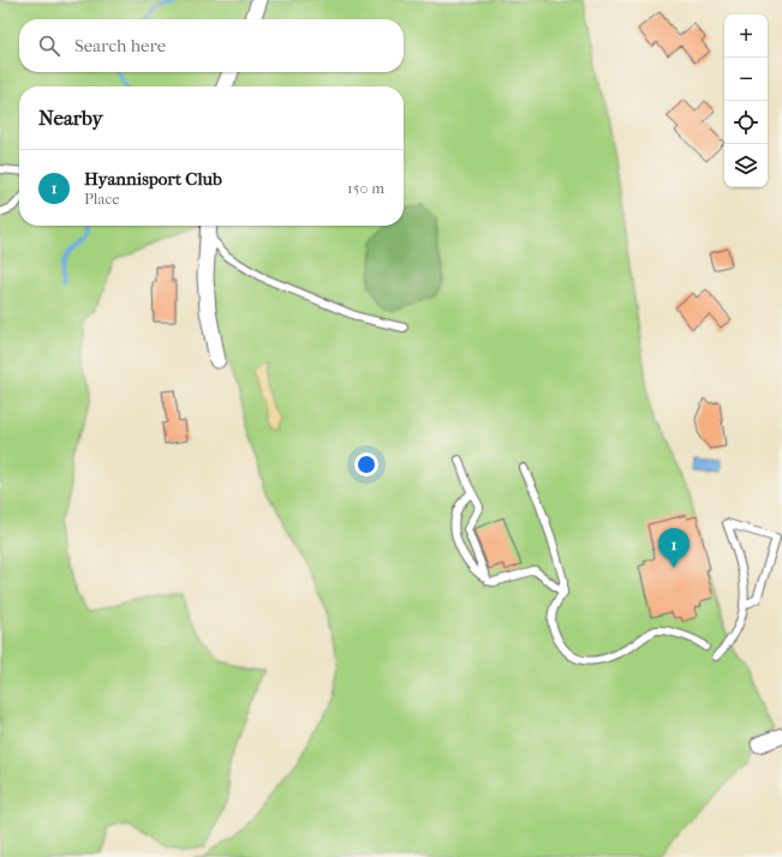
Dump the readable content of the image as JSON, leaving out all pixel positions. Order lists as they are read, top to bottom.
{
  "page": {
    "map_buttons": ["+", "−"],
    "search": "Search here",
    "heading": "Nearby",
    "list": [
      {
        "mark": "1",
        "name": "Hyannisport Club",
        "note": "Place",
        "value": "150 m"
      }
    ],
    "pins": "1"
  }
}
